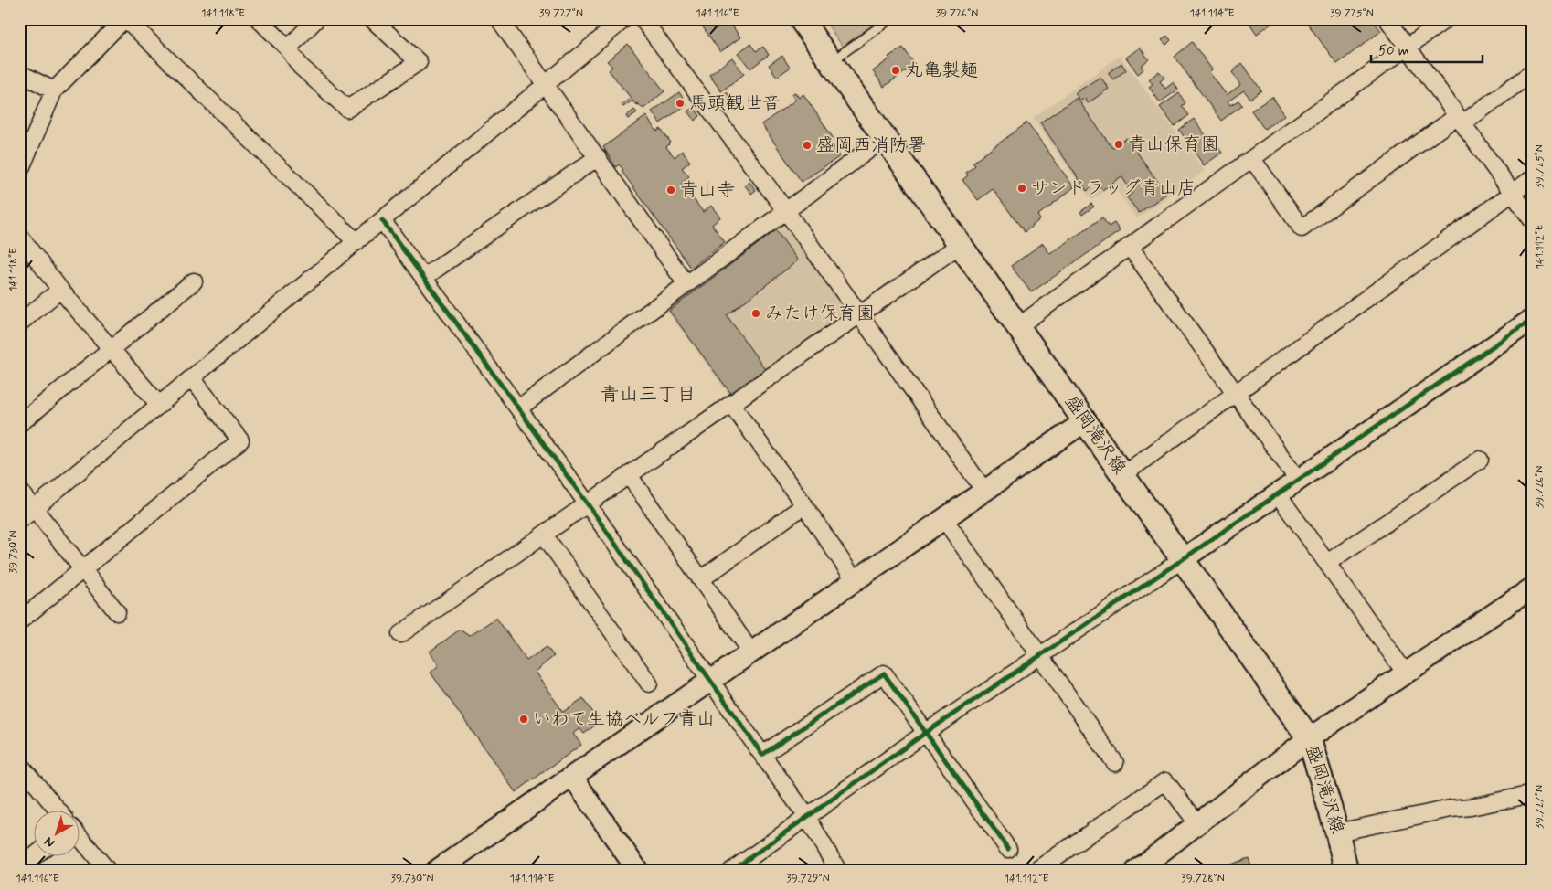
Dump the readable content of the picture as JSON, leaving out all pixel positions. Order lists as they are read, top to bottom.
{
  "streets": {
    "main road": ["盛岡滝沢線"]
  },
  "districts": ["青山三丁目"],
  "places": [
    "丸亀製麺",
    "馬頭観世音",
    "青山保育園",
    "盛岡西消防署",
    "サンドラッグ青山店",
    "青山寺",
    "みたけ保育園",
    "いわて生協ベルフ青山"
  ],
  "scale_bar": "50 m",
  "north": "bottom left",
  "coordinates": [
    "141.118°E",
    "39.727°N",
    "141.116°E",
    "39.726°N",
    "141.114°E",
    "39.725°N",
    "141.112°E",
    "39.730°N",
    "39.729°N",
    "39.728°N"
  ]
}
